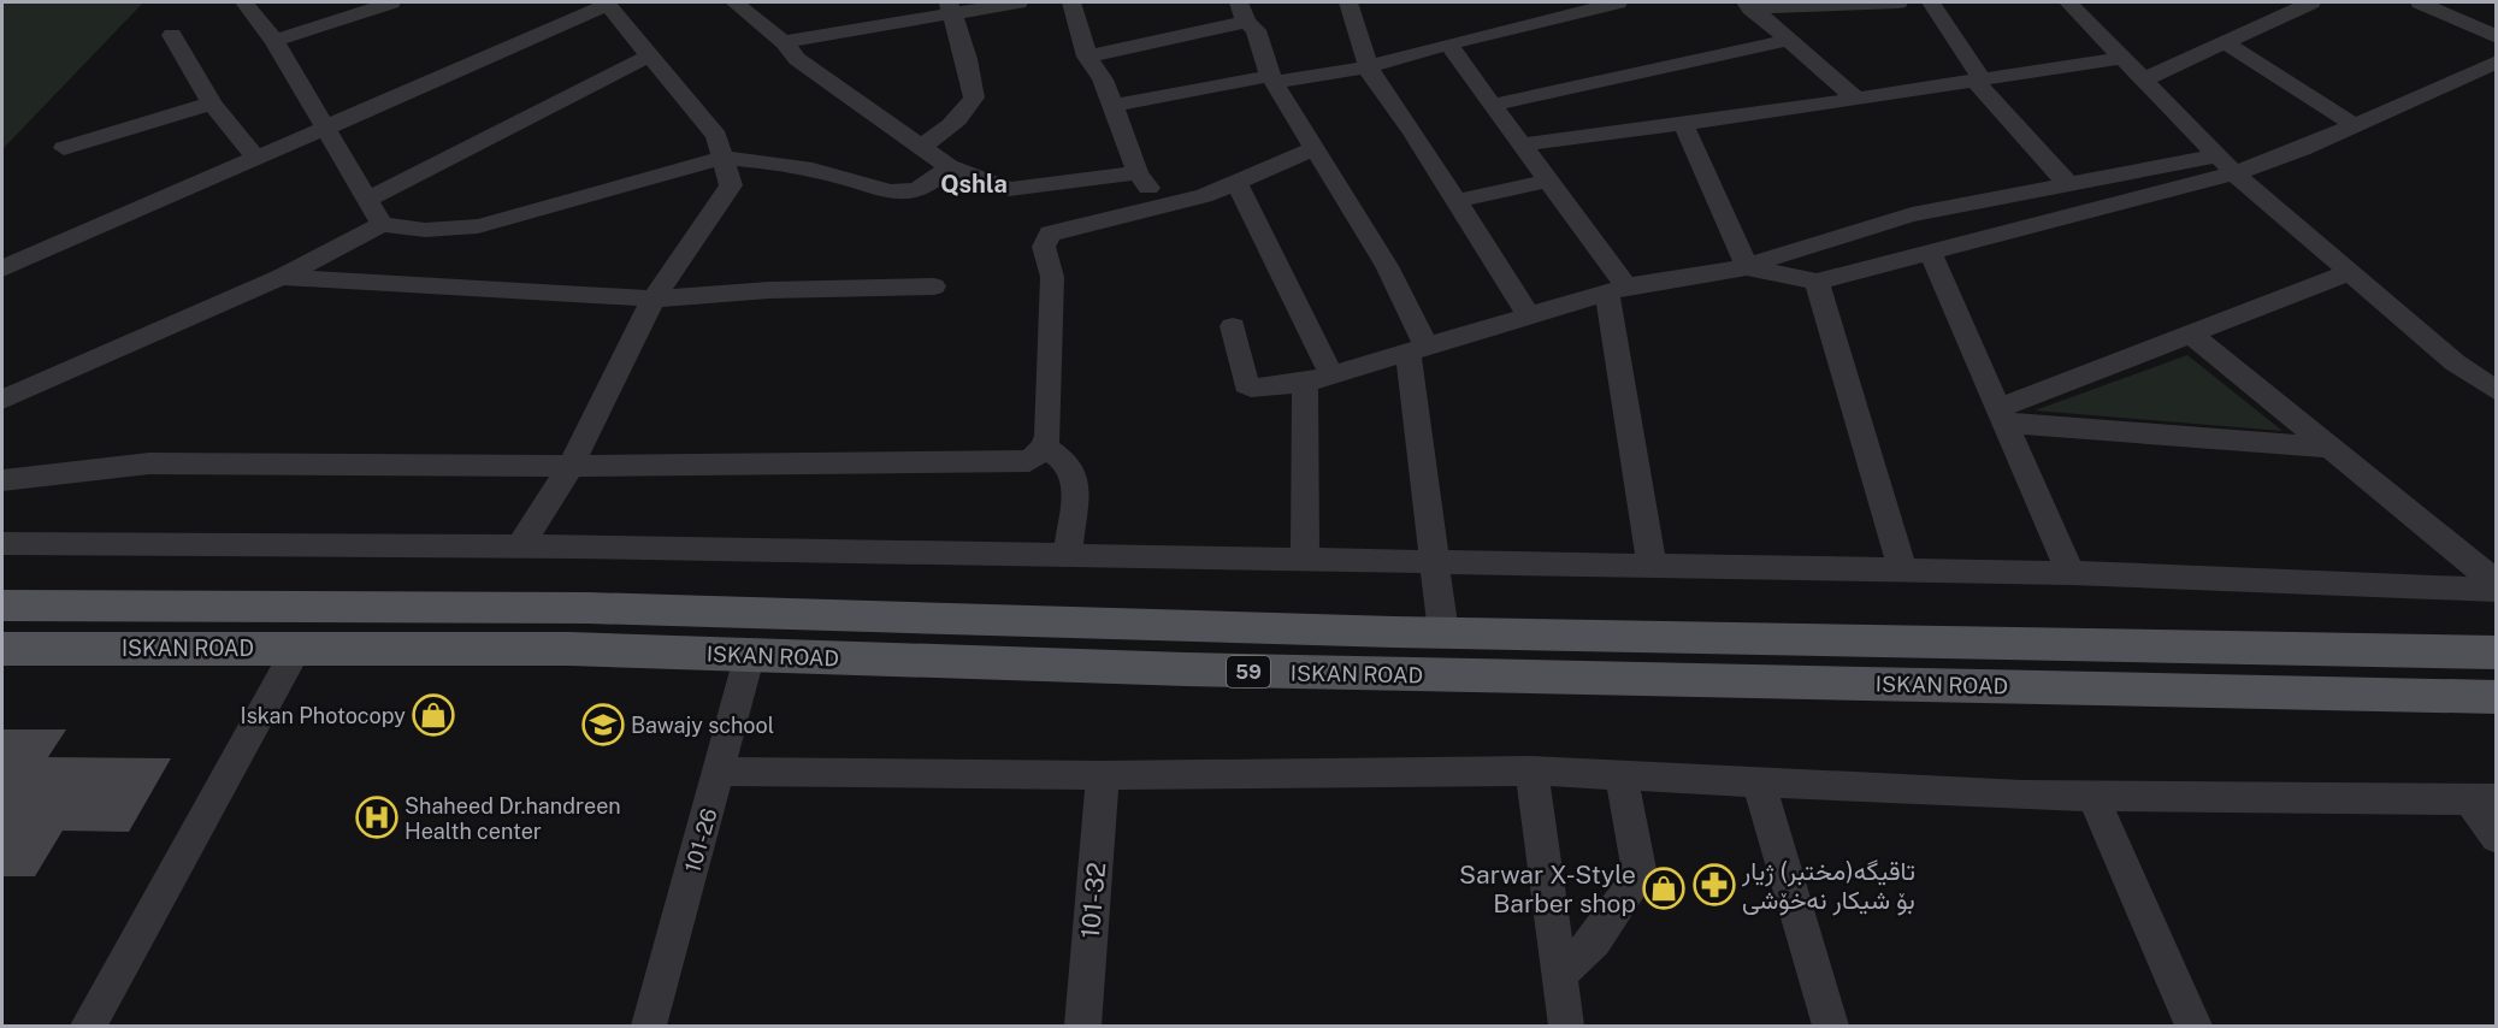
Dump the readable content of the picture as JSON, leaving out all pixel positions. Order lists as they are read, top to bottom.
{
  "streets": {
    "main road": ["ISKAN ROAD", "59"],
    "street": ["101-26", "101-32"]
  },
  "crossings": [
    ["ISKAN ROAD", "101-26"]
  ],
  "districts": ["Qshla"],
  "places": {
    "shop": ["Iskan Photocopy", "Sarwar X-Style Barber shop"],
    "school or university": ["Bawajy school"],
    "hospital": ["Shaheed Dr.handreen Health center"],
    "pharmacy": ["تاقیگە(مختبر) ژیار بۆ شیکار نەخۆشی"]
  }
}
